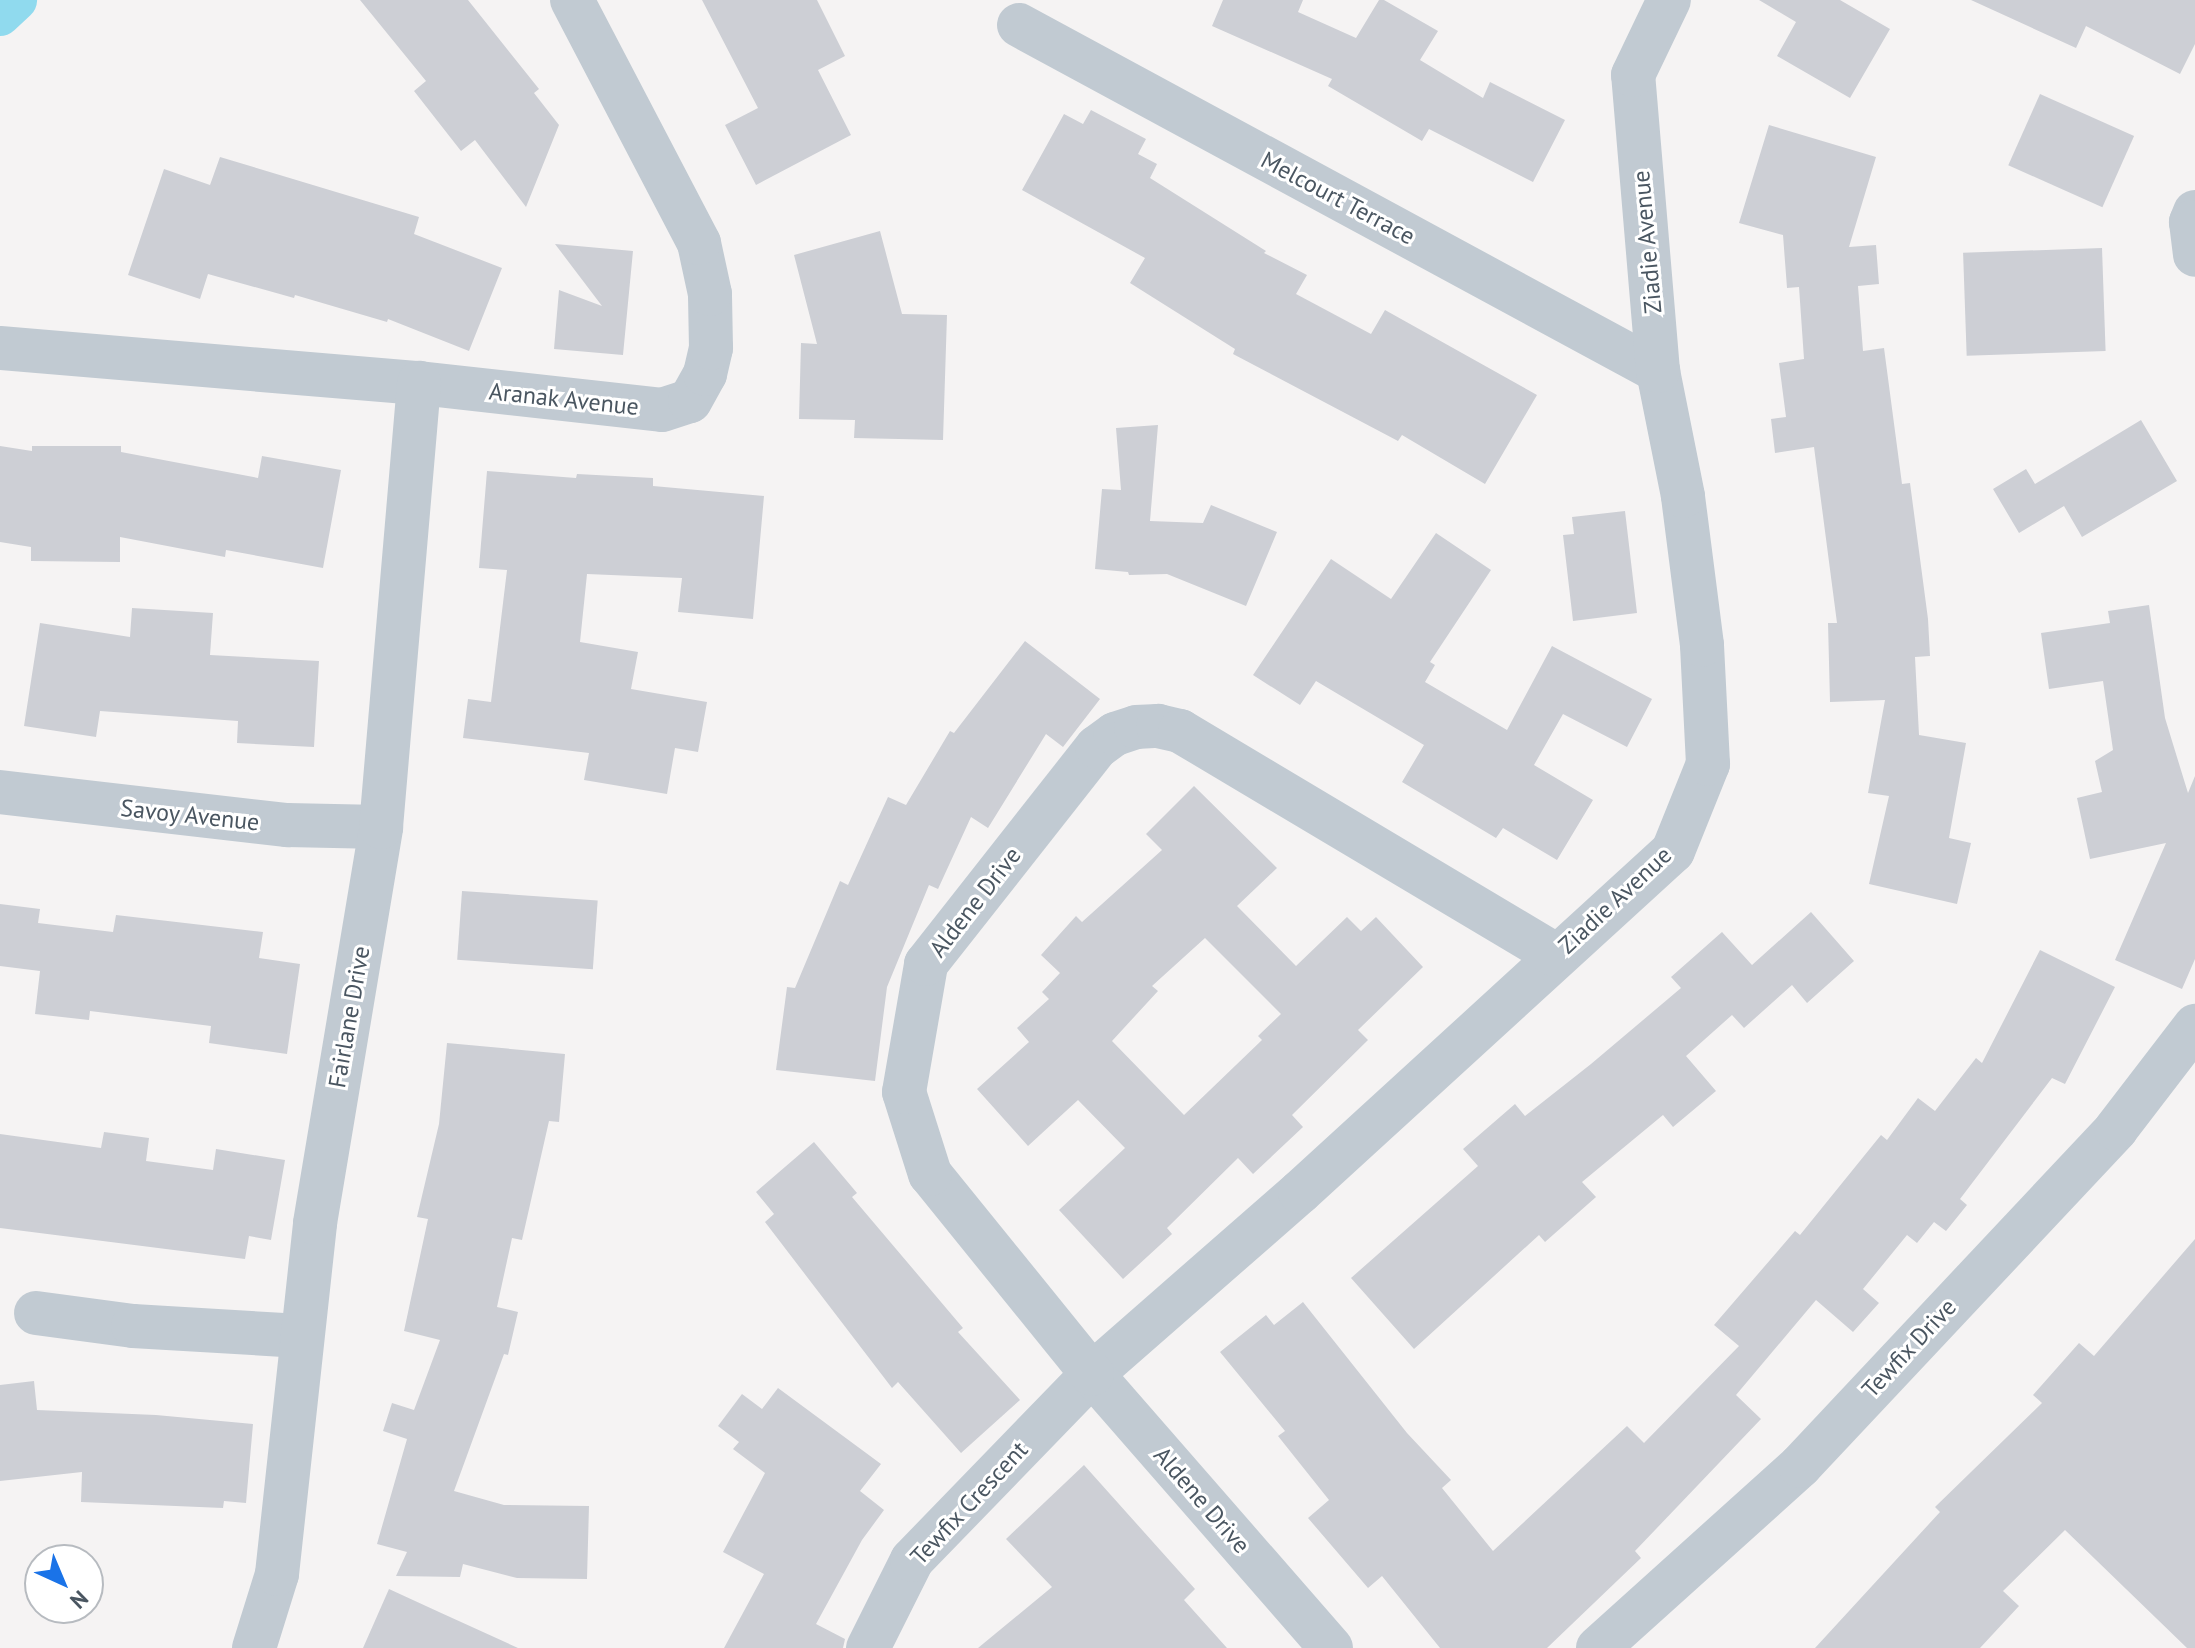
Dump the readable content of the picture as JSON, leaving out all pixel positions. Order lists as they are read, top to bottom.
{
  "streets": {
    "street": [
      "Melcourt Terrace",
      "Ziadie Avenue",
      "Aranak Avenue",
      "Savoy Avenue",
      "Aldene Drive",
      "Fairlane Drive",
      "Tewfix Drive",
      "Tewfix Crescent"
    ]
  },
  "crossings": [
    ["Melcourt Terrace", "Ziadie Avenue"],
    ["Ziadie Avenue", "Aldene Drive"],
    ["Ziadie Avenue", "Tewfix Crescent"],
    ["Aranak Avenue", "Fairlane Drive"],
    ["Savoy Avenue", "Fairlane Drive"],
    ["Aldene Drive", "Tewfix Crescent"]
  ],
  "north": "bottom right"
}
